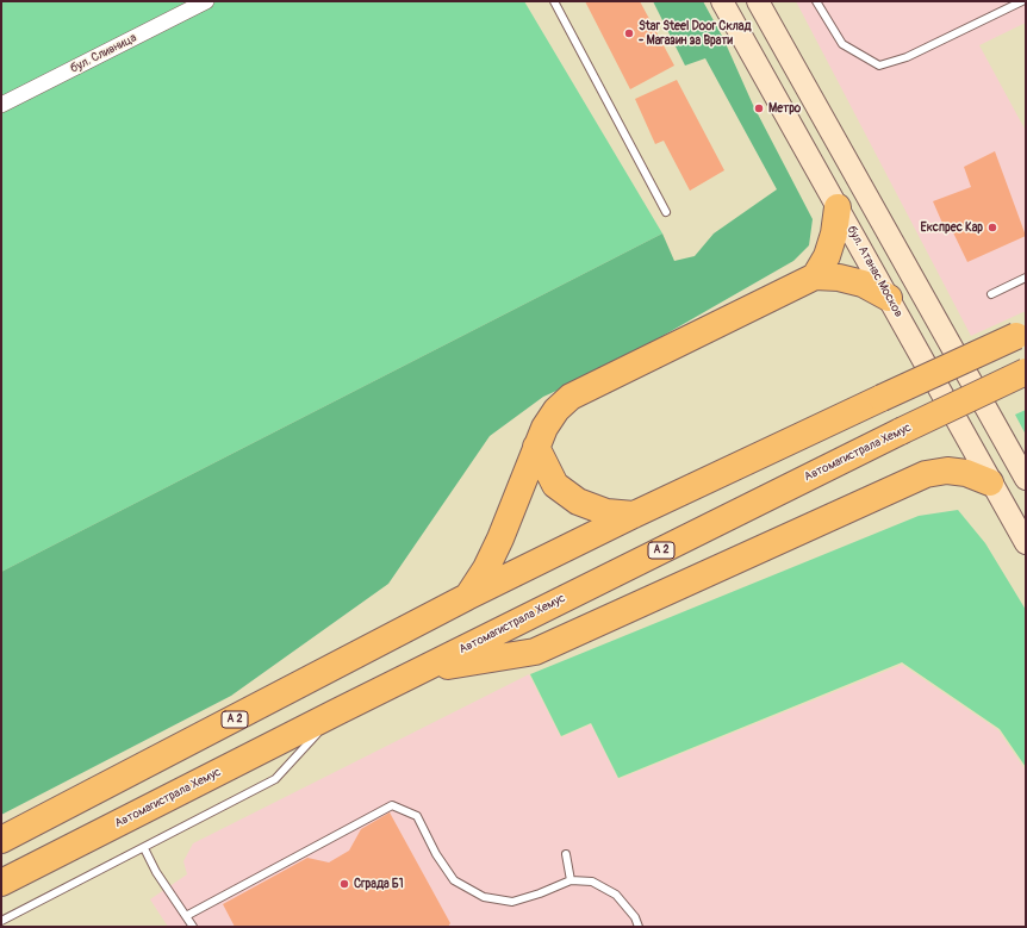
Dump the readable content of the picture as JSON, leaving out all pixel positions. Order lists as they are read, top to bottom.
{
  "streets": {
    "highway": ["Автомагистрала Хемус", "A 2"],
    "main road": ["бул. Атанас Москов"],
    "street": ["бул. Сливница"]
  },
  "places": [
    "Star Steel Door Склад - Магазин за Врати",
    "Метро",
    "Експрес Кар",
    "Сграда Б1"
  ]
}
